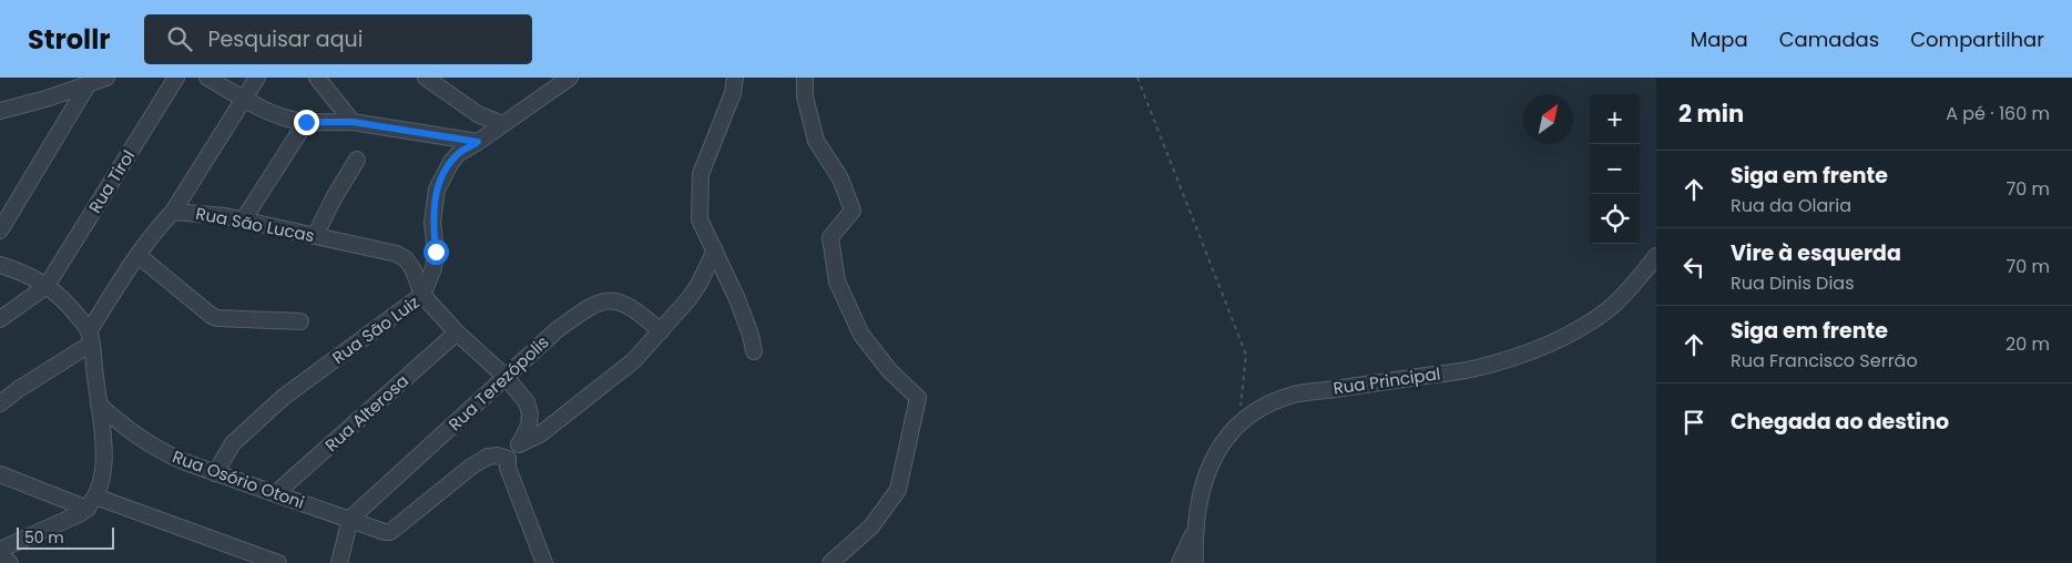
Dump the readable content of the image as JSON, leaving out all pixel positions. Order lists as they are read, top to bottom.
{
  "streets": {
    "street": [
      "Rua Tirol",
      "Rua São Lucas",
      "Rua São Luiz",
      "Rua Principal",
      "Rua Terezópolis",
      "Rua Alterosa",
      "Rua Osório Otoni"
    ]
  },
  "crossings": [
    ["Rua São Lucas", "Rua São Luiz"],
    ["Rua São Luiz", "Rua Terezópolis"],
    ["Rua São Luiz", "Rua Alterosa"],
    ["Rua São Luiz", "Rua Osório Otoni"],
    ["Rua Terezópolis", "Rua Osório Otoni"],
    ["Rua Alterosa", "Rua Osório Otoni"]
  ],
  "scale_bar": "50 m",
  "north": "top right",
  "page": {
    "header": "Strollr",
    "search": "Pesquisar aqui",
    "nav": ["Mapa", "Camadas", "Compartilhar"],
    "heading": ["2 min", "A pé · 160 m"],
    "map_buttons": ["+", "−"],
    "list": [
      ["Siga em frente", "Rua da Olaria", "70 m"],
      ["Vire à esquerda", "Rua Dinis Dias", "70 m"],
      ["Siga em frente", "Rua Francisco Serrão", "20 m"],
      "Chegada ao destino"
    ],
    "scale": "50 m"
  }
}
